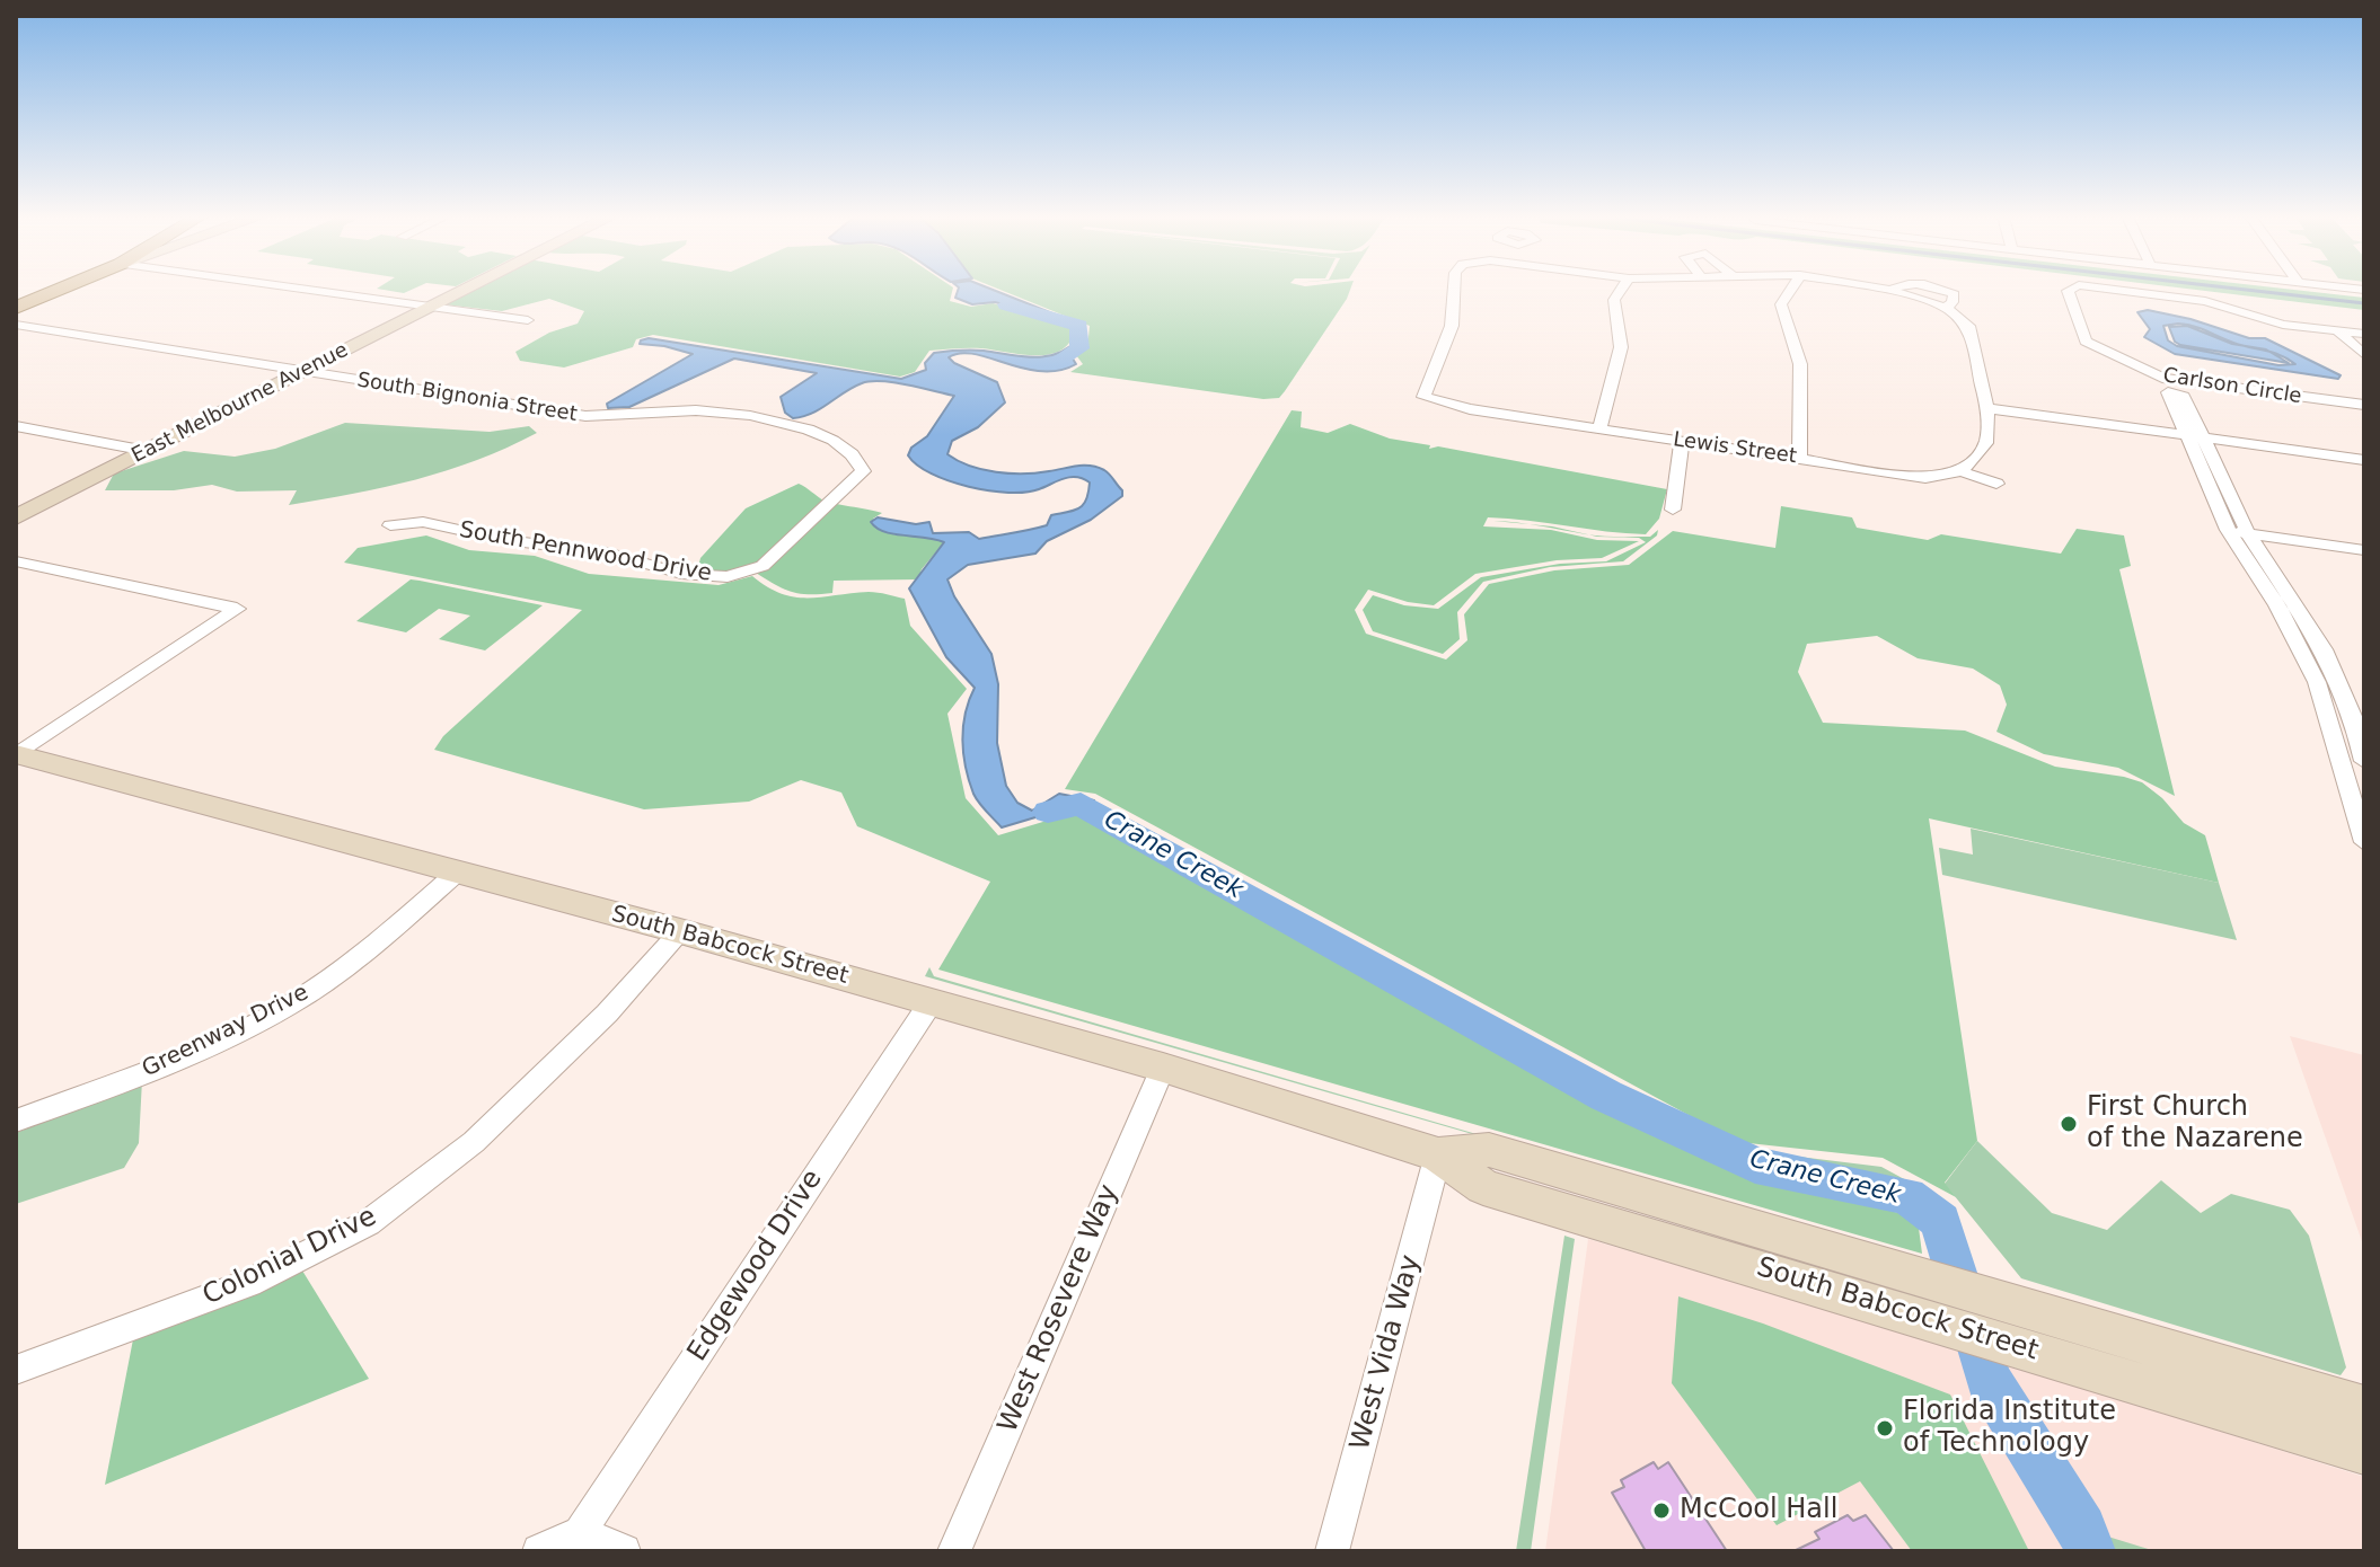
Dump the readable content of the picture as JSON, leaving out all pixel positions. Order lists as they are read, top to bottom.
{
  "streets": {
    "main road": ["East Melbourne Avenue", "South Babcock Street"],
    "street": [
      "Carlson Circle",
      "South Bignonia Street",
      "Lewis Street",
      "South Pennwood Drive",
      "Greenway Drive",
      "Colonial Drive",
      "Edgewood Drive",
      "West Rosevere Way",
      "West Vida Way"
    ]
  },
  "crossings": [
    ["South Bignonia Street", "East Melbourne Avenue"],
    ["South Bignonia Street", "South Pennwood Drive"],
    ["South Babcock Street", "Greenway Drive"],
    ["South Babcock Street", "Colonial Drive"],
    ["South Babcock Street", "Edgewood Drive"],
    ["South Babcock Street", "West Rosevere Way"],
    ["South Babcock Street", "West Vida Way"]
  ],
  "water": ["Crane Creek"],
  "places": ["First Church of the Nazarene", "Florida Institute of Technology", "McCool Hall"]
}
